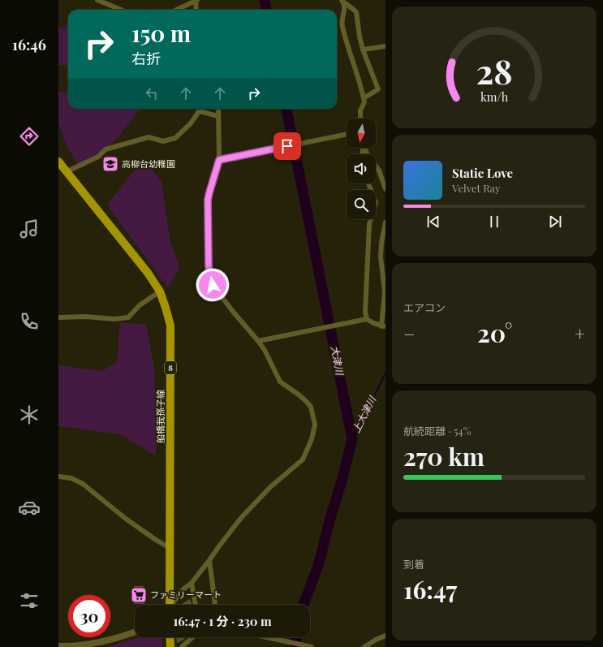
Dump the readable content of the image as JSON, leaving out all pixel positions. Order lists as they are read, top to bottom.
{
  "streets": {
    "main road": ["8", "船橋我孫子線"]
  },
  "water": ["大津川", "上大津川"],
  "places": {
    "school or university": ["高柳台幼稚園"],
    "supermarket": ["ファミリーマート"]
  },
  "north": "bottom",
  "page": {
    "tabs": "16:46",
    "turn": ["150 m", "右折"],
    "song": ["Static Love", "Velvet Ray"],
    "tile": [
      "エアコン",
      ["航続距離 · 54%", "270 km"],
      ["到着", "16:47"]
    ],
    "heat": ["−", "20°", "+"],
    "limit": "30",
    "trip": "16:47 · 1 分 · 230 m",
    "gauge": ["28", "km/h"]
  }
}
